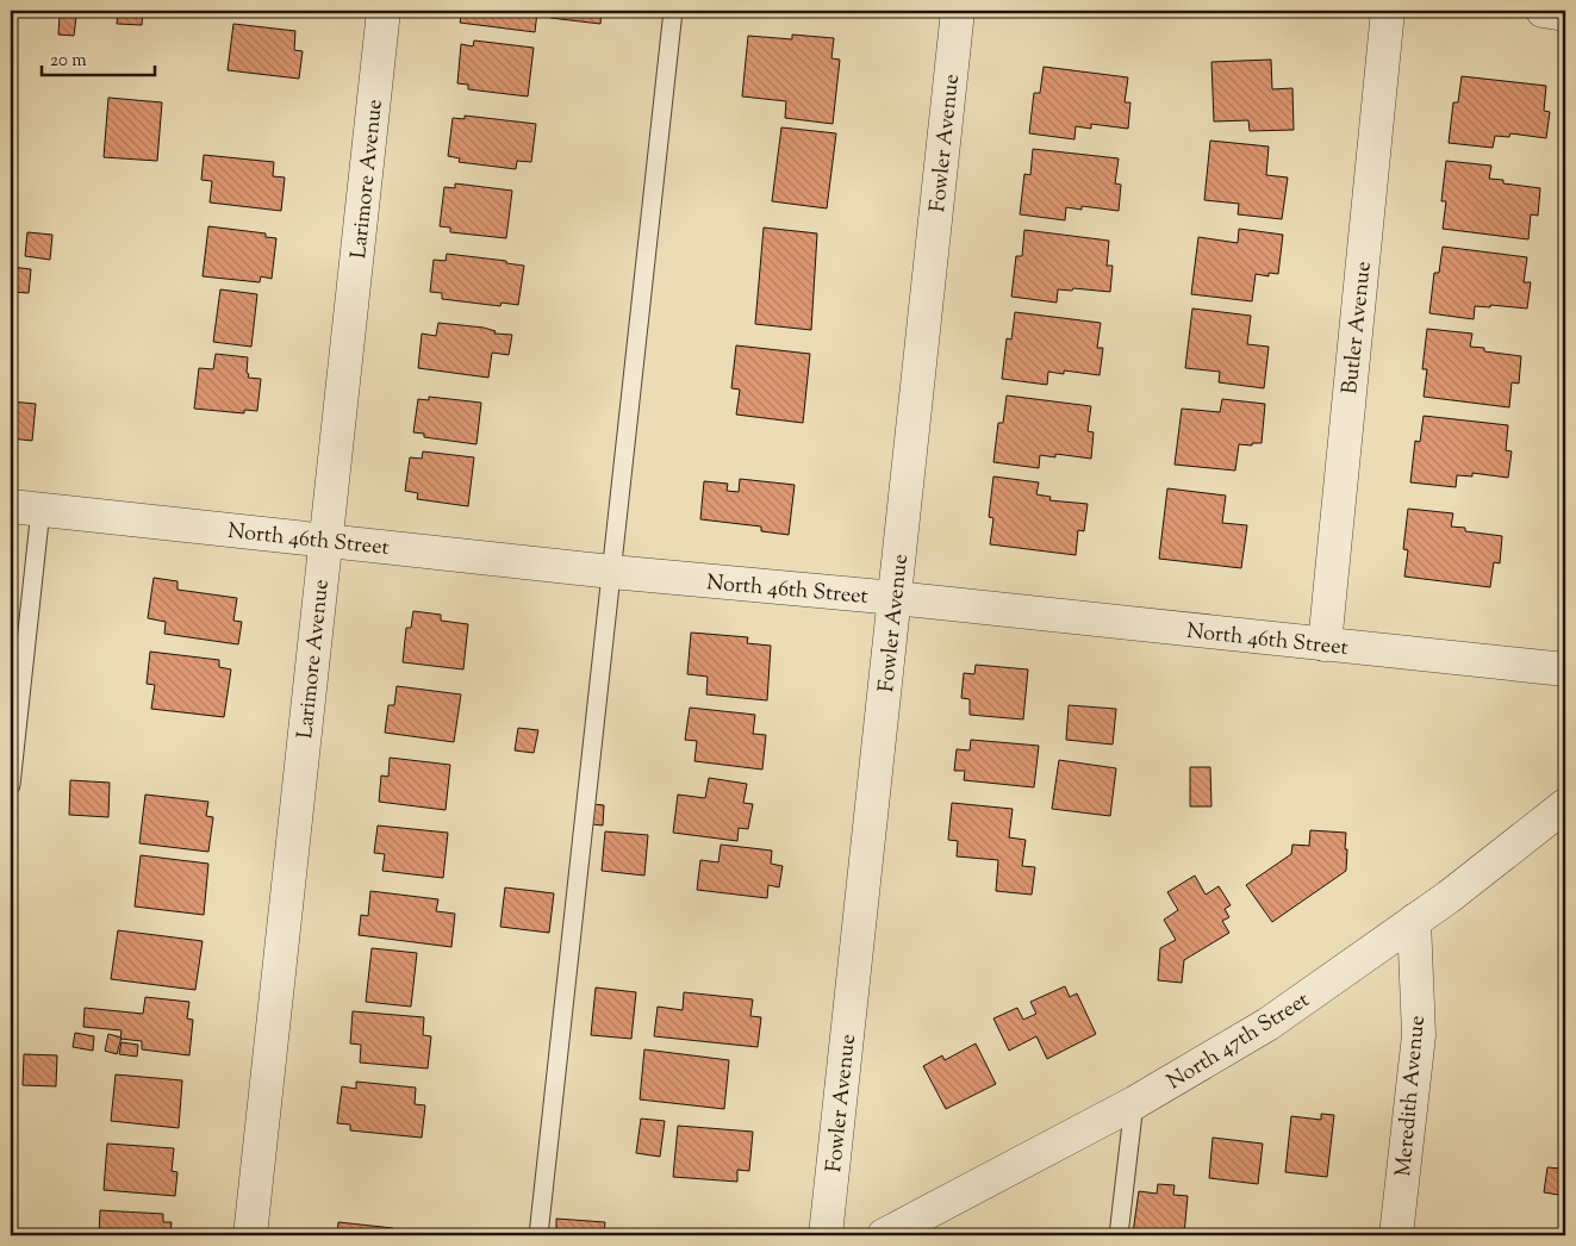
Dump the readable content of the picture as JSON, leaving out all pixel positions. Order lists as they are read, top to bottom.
{
  "streets": {
    "street": [
      "Fowler Avenue",
      "Larimore Avenue",
      "Butler Avenue",
      "North 46th Street",
      "North 47th Street",
      "Meredith Avenue"
    ]
  },
  "crossings": [
    ["Fowler Avenue", "North 46th Street"],
    ["Larimore Avenue", "North 46th Street"],
    ["Butler Avenue", "North 46th Street"],
    ["North 47th Street", "Meredith Avenue"]
  ],
  "scale_bar": "20 m"
}
